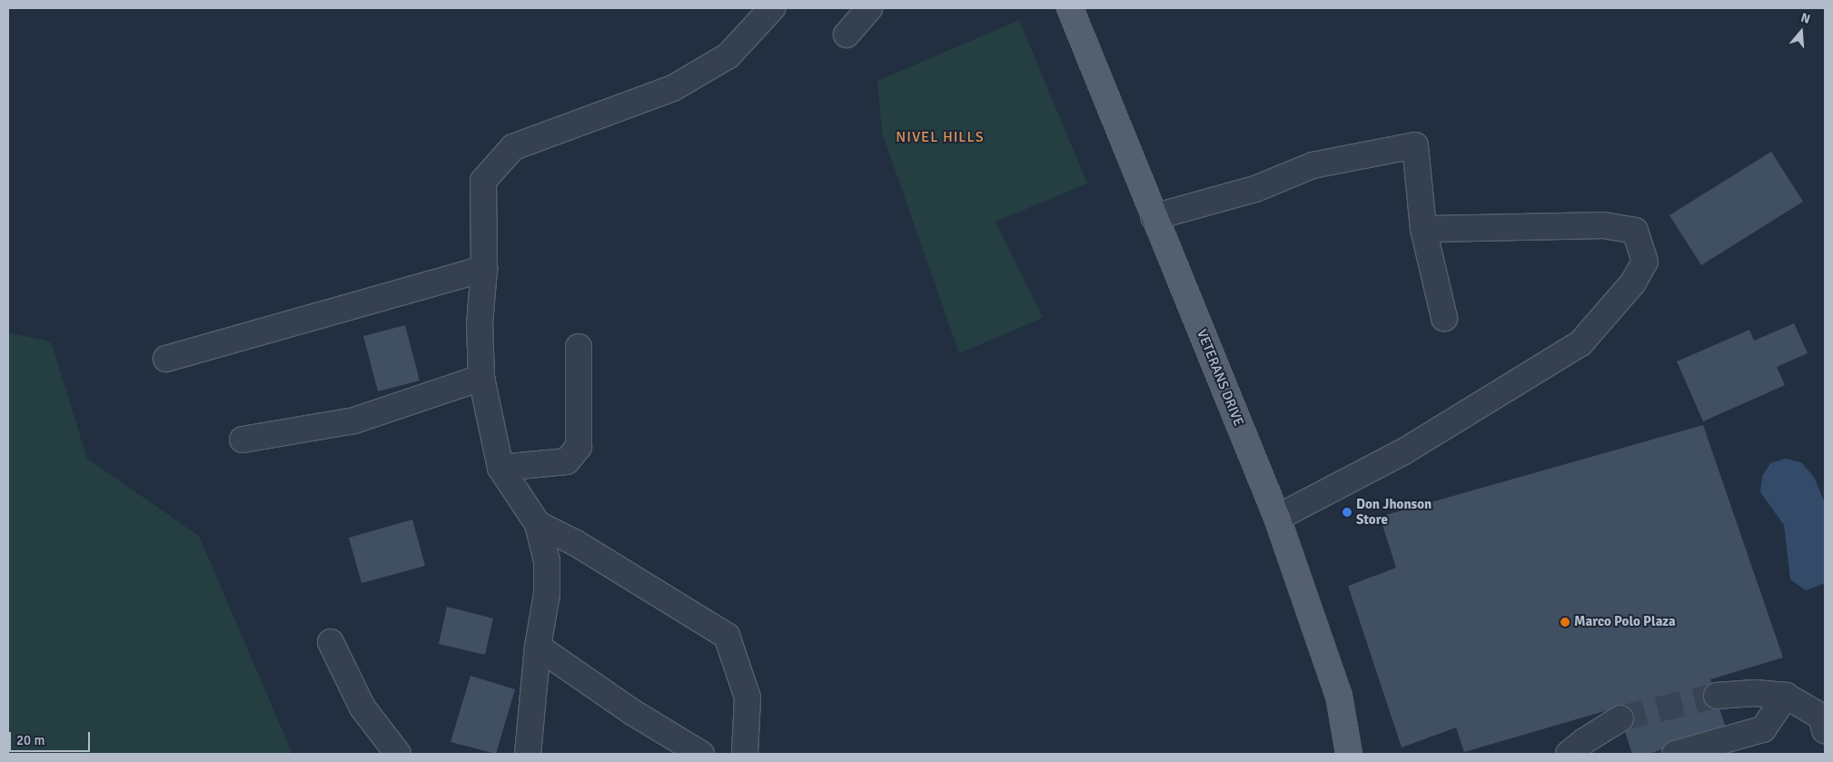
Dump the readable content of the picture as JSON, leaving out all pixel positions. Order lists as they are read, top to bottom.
{
  "streets": {
    "main road": ["VETERANS DRIVE"]
  },
  "districts": ["NIVEL HILLS"],
  "places": ["Don Jhonson Store", "Marco Polo Plaza"],
  "scale_bar": "20 m",
  "north": "top"
}
